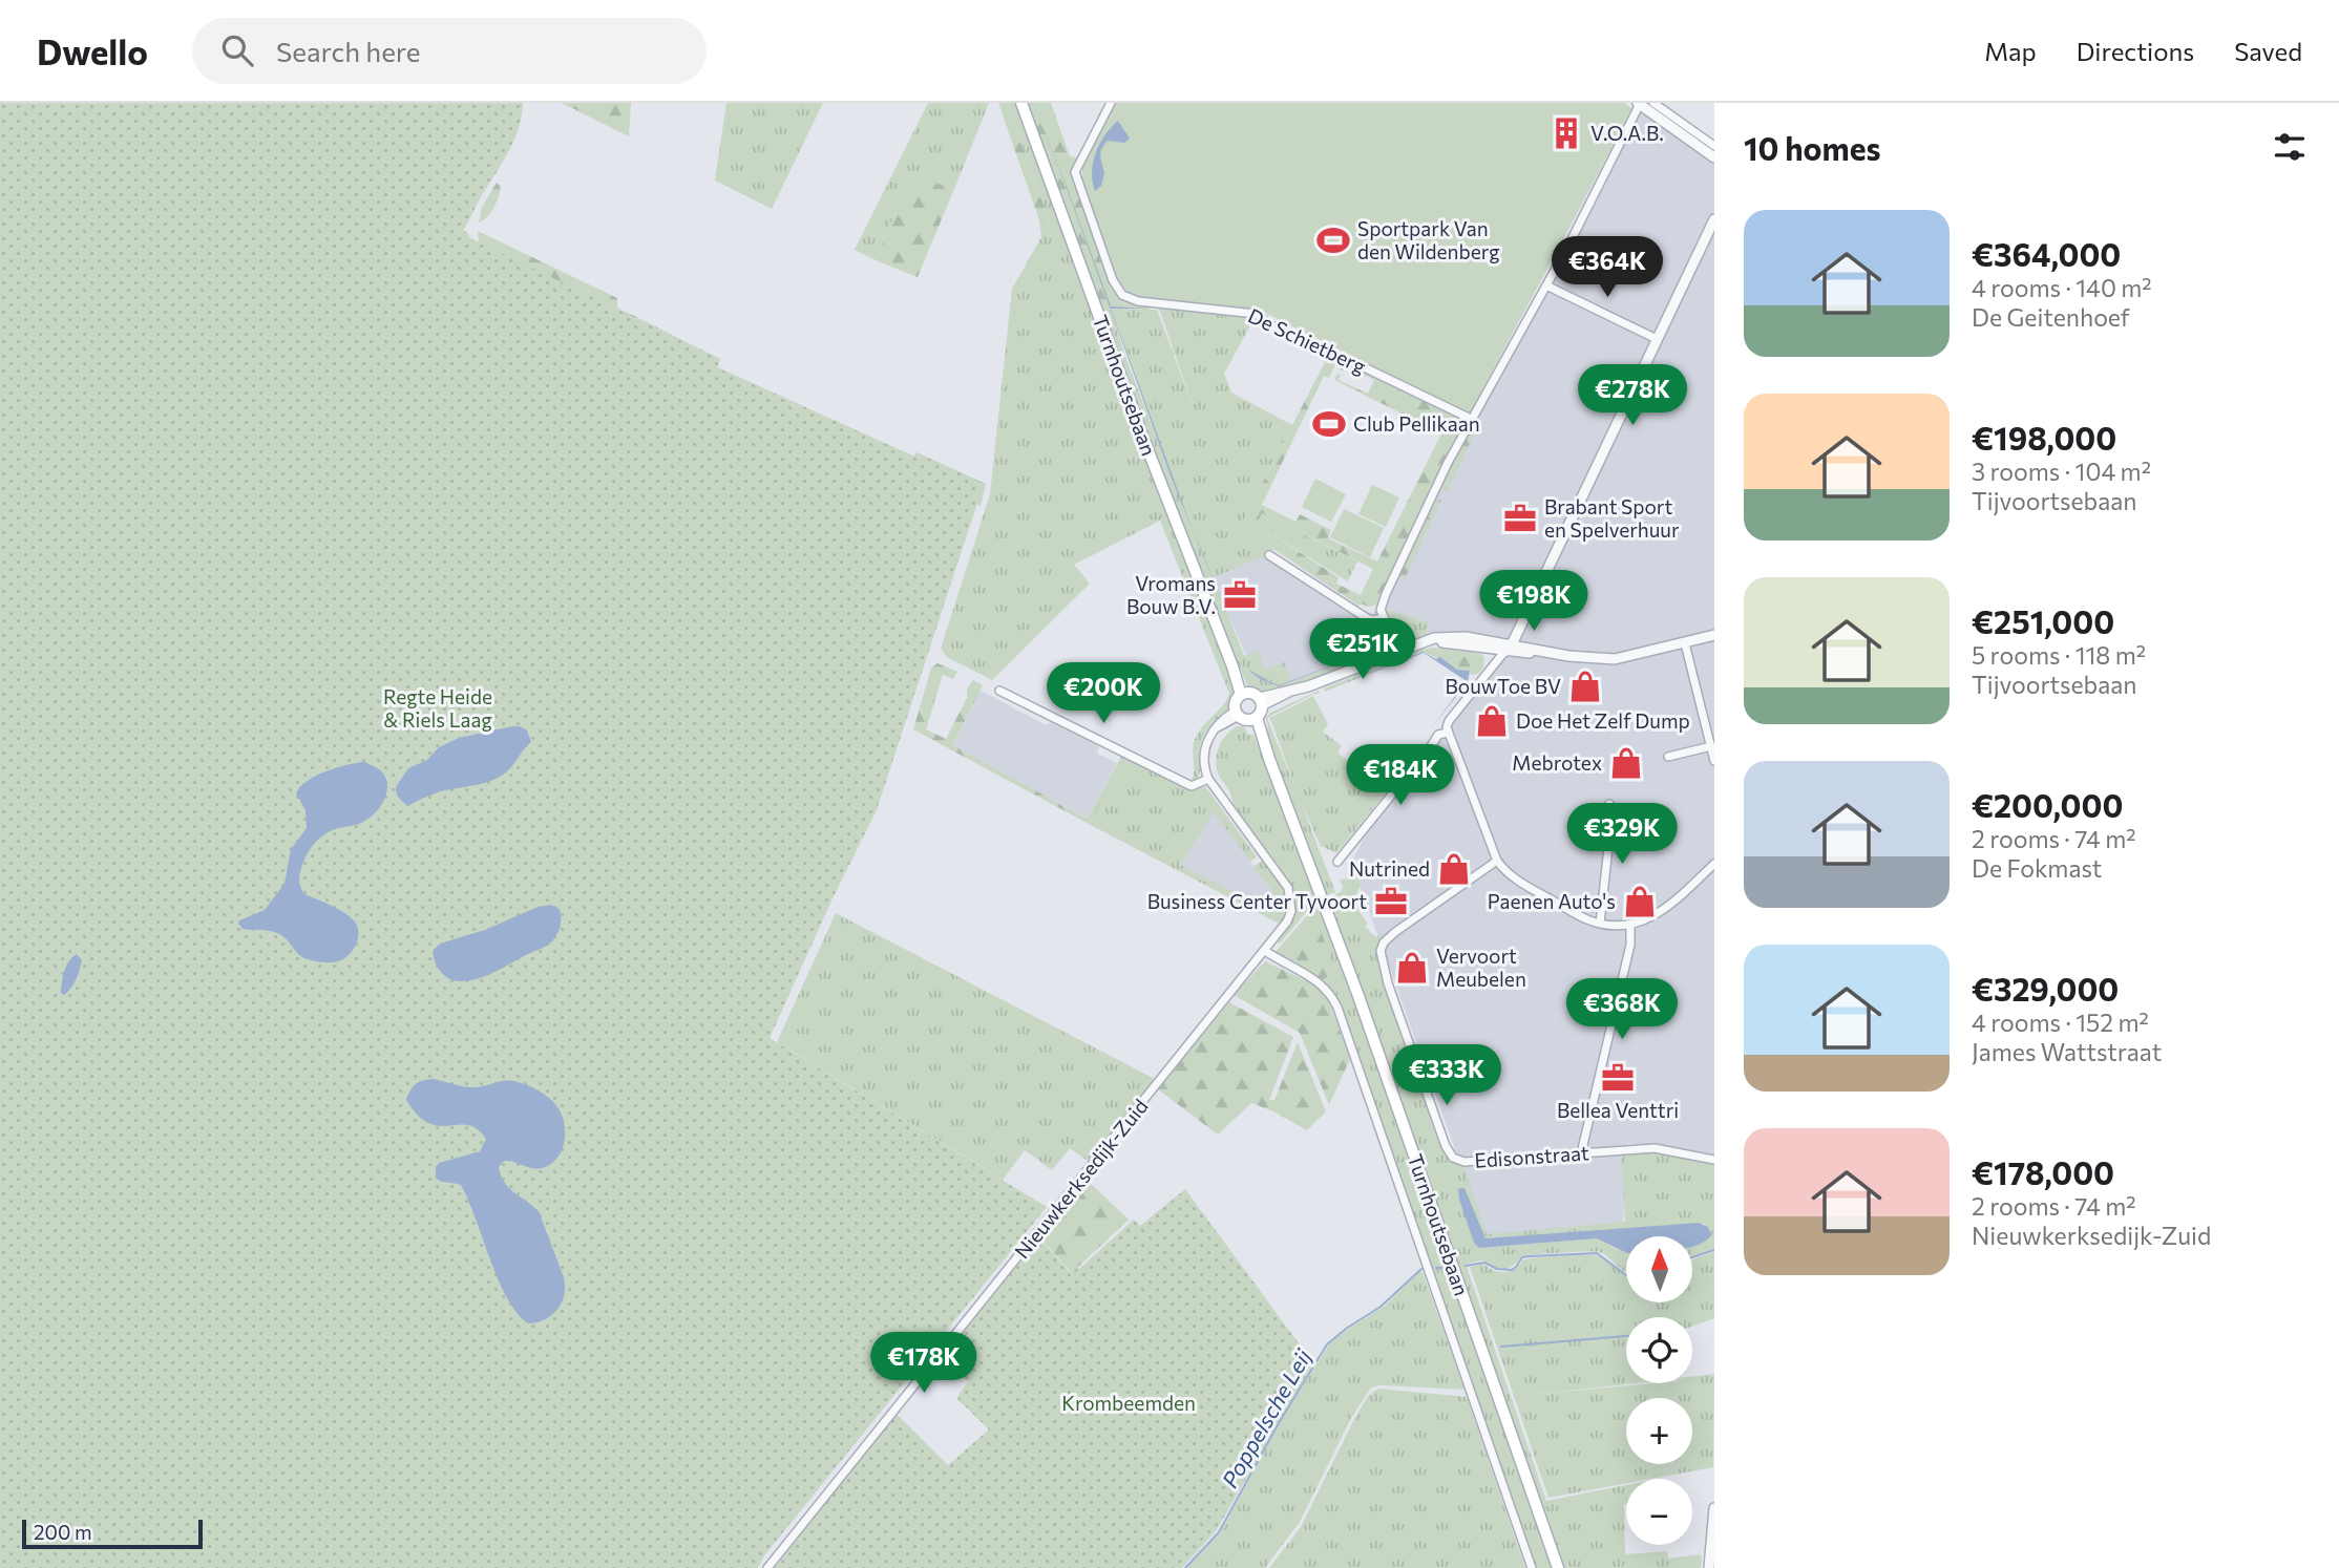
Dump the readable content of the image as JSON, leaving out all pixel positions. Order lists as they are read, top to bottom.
{
  "streets": {
    "main road": ["Turnhoutsebaan"],
    "street": ["De Schietberg", "Edisonstraat", "Nieuwkerksedijk-Zuid"]
  },
  "water": ["Poppelsche Leij"],
  "parks": ["Regte Heide & Riels Laag", "Krombeemden"],
  "places": {
    "building": ["V.O.A.B."],
    "sports": ["Sportpark Van den Wildenberg", "Club Pellikaan"],
    "office": [
      "Brabant Sport en Spelverhuur",
      "Vromans Bouw B.V.",
      "Business Center Tyvoort",
      "Bellea Venttri"
    ],
    "shop": [
      "BouwToe BV",
      "Doe Het Zelf Dump",
      "Mebrotex",
      "Nutrined",
      "Paenen Auto's",
      "Vervoort Meubelen"
    ]
  },
  "scale_bar": "200 m",
  "north": "top",
  "page": {
    "header": "Dwello",
    "search": "Search here",
    "nav": ["Map", "Directions", "Saved"],
    "heading": "10 homes",
    "list": [
      {
        "name": "€364,000",
        "note": "4 rooms · 140 m² · De Geitenhoef"
      },
      {
        "name": "€198,000",
        "note": "3 rooms · 104 m² · Tijvoortsebaan"
      },
      {
        "name": "€251,000",
        "note": "5 rooms · 118 m² · Tijvoortsebaan"
      },
      {
        "name": "€200,000",
        "note": "2 rooms · 74 m² · De Fokmast"
      },
      {
        "name": "€329,000",
        "note": "4 rooms · 152 m² · James Wattstraat"
      },
      {
        "name": "€178,000",
        "note": "2 rooms · 74 m² · Nieuwkerksedijk-Zuid"
      }
    ],
    "price": [
      "€364K",
      "€278K",
      "€198K",
      "€251K",
      "€200K",
      "€184K",
      "€329K",
      "€368K",
      "€333K",
      "€178K"
    ],
    "map_buttons": ["+", "−"],
    "scale": "200 m"
  }
}
